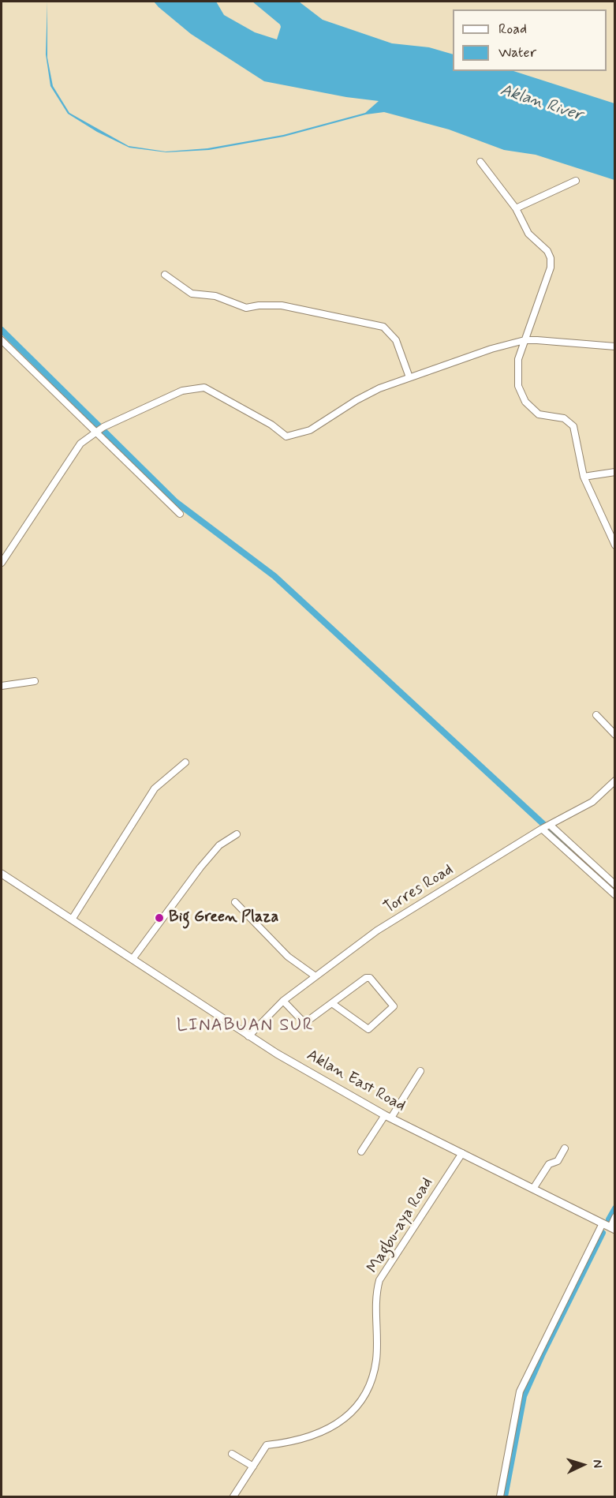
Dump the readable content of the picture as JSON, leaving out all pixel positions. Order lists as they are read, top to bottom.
{
  "streets": {
    "main road": ["Aklan East Road"],
    "street": ["Torres Road", "Magbu-aya Road"]
  },
  "crossings": [
    ["Torres Road", "Aklan East Road"],
    ["Aklan East Road", "Magbu-aya Road"]
  ],
  "districts": ["LINABUAN SUR"],
  "water": ["Aklan River"],
  "places": ["Big Green Plaza"],
  "legend": ["Road", "Water"],
  "north": "right"
}
